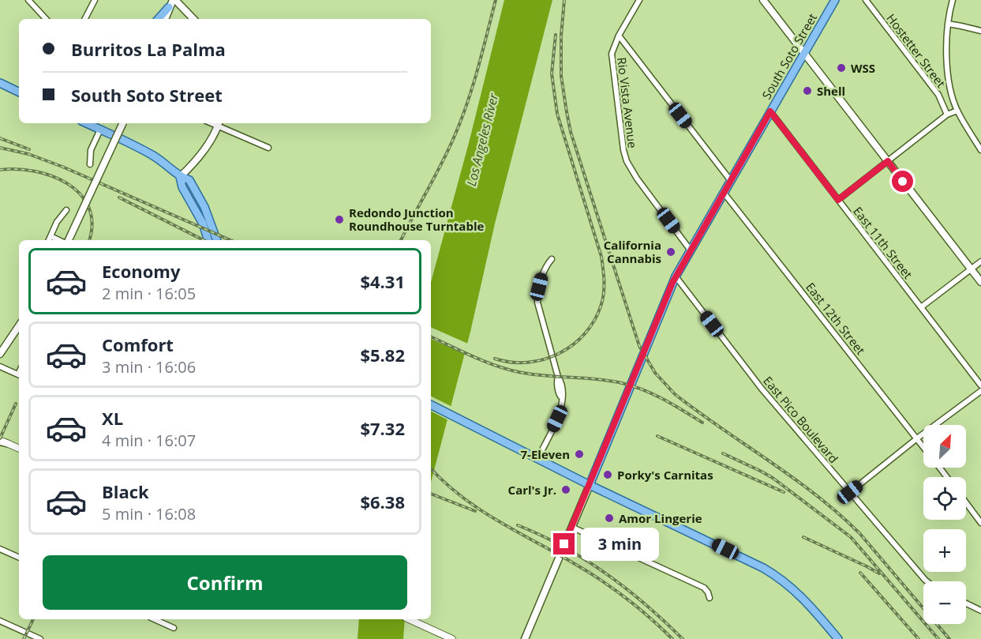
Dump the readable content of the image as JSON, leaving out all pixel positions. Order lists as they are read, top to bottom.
{
  "streets": {
    "main road": ["South Soto Street"],
    "street": [
      "Hostetter Street",
      "Rio Vista Avenue",
      "East 11th Street",
      "East 12th Street",
      "East Pico Boulevard"
    ]
  },
  "crossings": [
    ["South Soto Street", "Rio Vista Avenue"],
    ["South Soto Street", "East 11th Street"],
    ["South Soto Street", "East 12th Street"],
    ["South Soto Street", "East Pico Boulevard"]
  ],
  "water": ["Los Angeles River"],
  "places": [
    "WSS",
    "Shell",
    "Redondo Junction Roundhouse Turntable",
    "California Cannabis",
    "7-Eleven",
    "Porky's Carnitas",
    "Carl's Jr.",
    "Amor Lingerie"
  ],
  "north": "top right",
  "page": {
    "banner": ["Burritos La Palma", "South Soto Street"],
    "list": [
      {
        "name": "Economy",
        "note": "2 min · 16:05",
        "value": "$4.31"
      },
      {
        "name": "Comfort",
        "note": "3 min · 16:06",
        "value": "$5.82"
      },
      {
        "name": "XL",
        "note": "4 min · 16:07",
        "value": "$7.32"
      },
      {
        "name": "Black",
        "note": "5 min · 16:08",
        "value": "$6.38"
      }
    ],
    "map_buttons": ["+", "−"],
    "bubble": "3 min",
    "buttons": "Confirm"
  }
}
